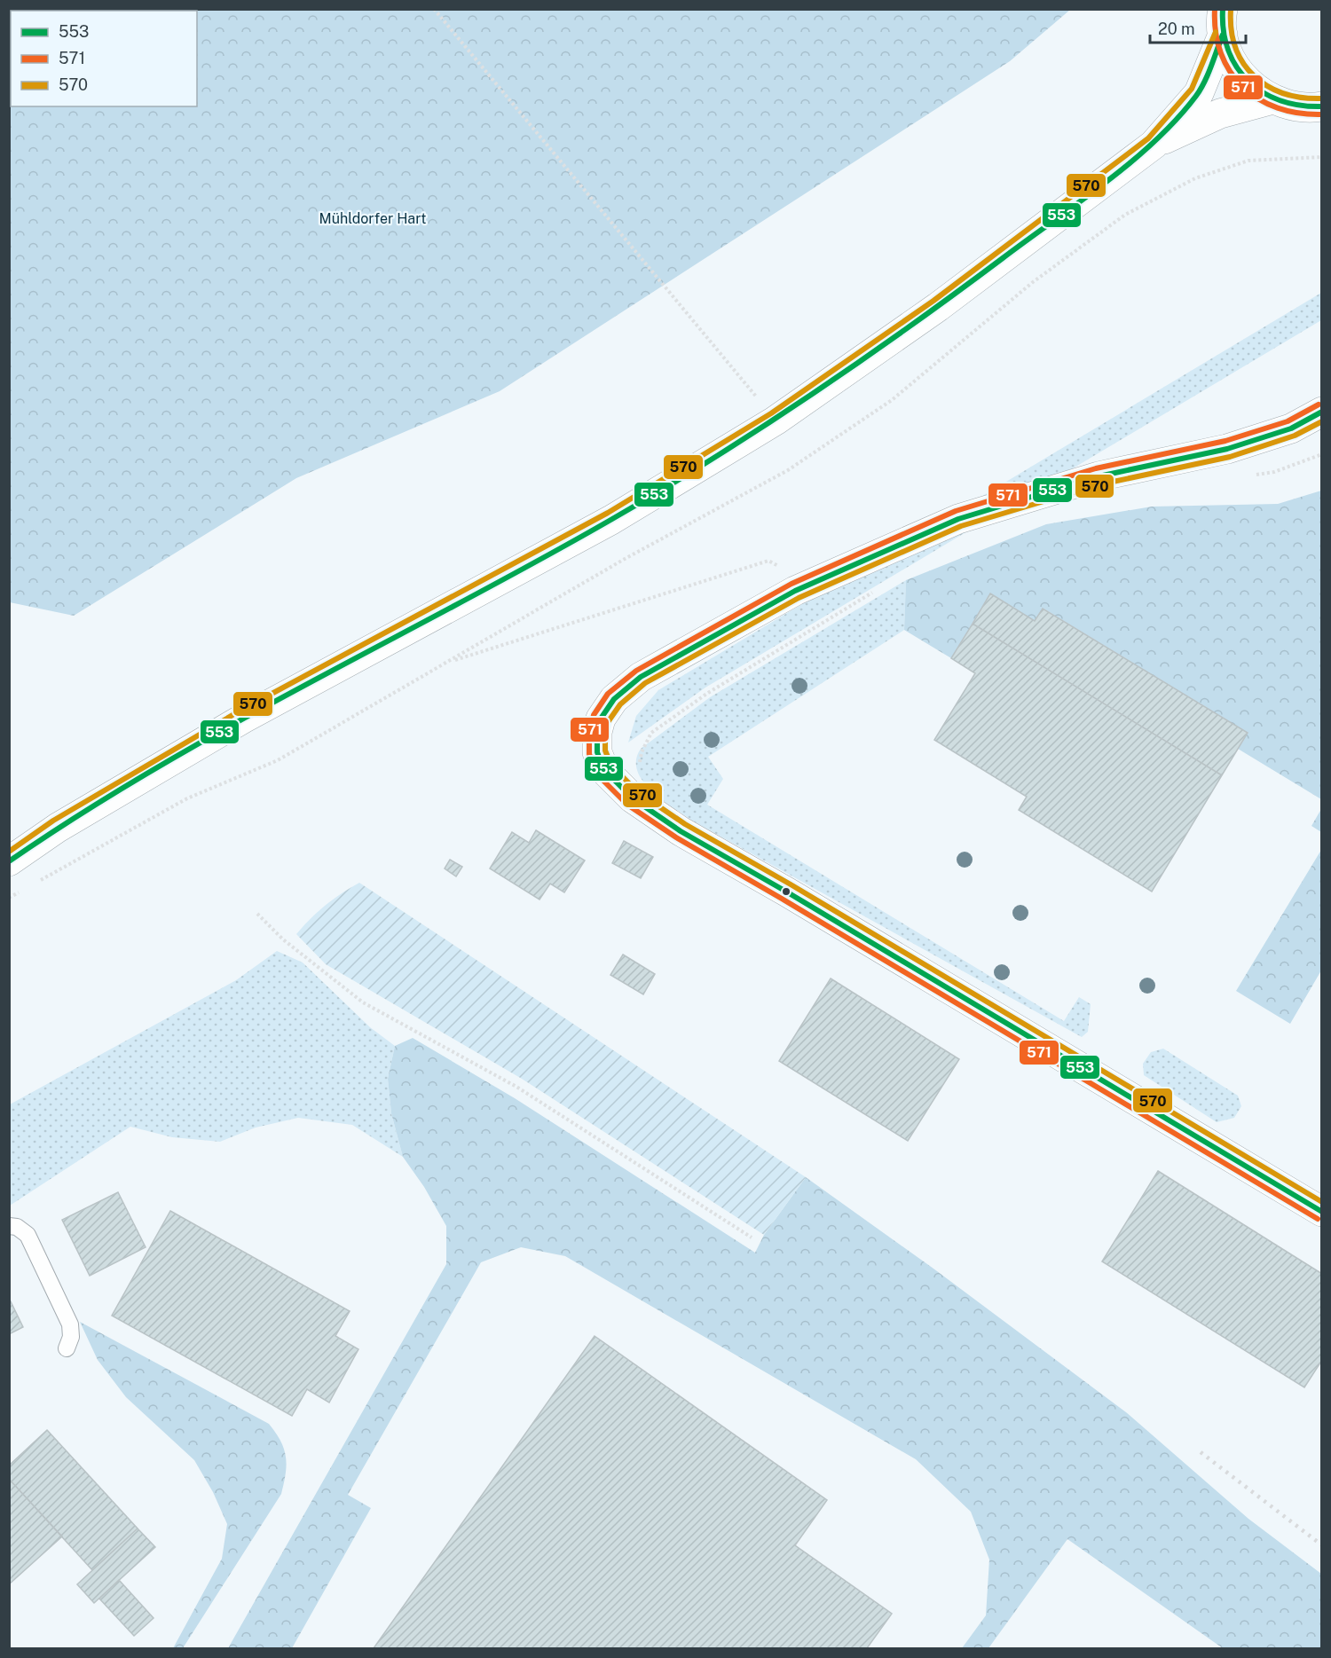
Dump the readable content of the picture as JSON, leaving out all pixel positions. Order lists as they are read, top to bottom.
{
  "parks": ["Mühldorfer Hart"],
  "lines": ["transit line 553", "transit line 571", "transit line 570"],
  "legend": ["553", "571", "570"],
  "scale_bar": "20 m"
}
